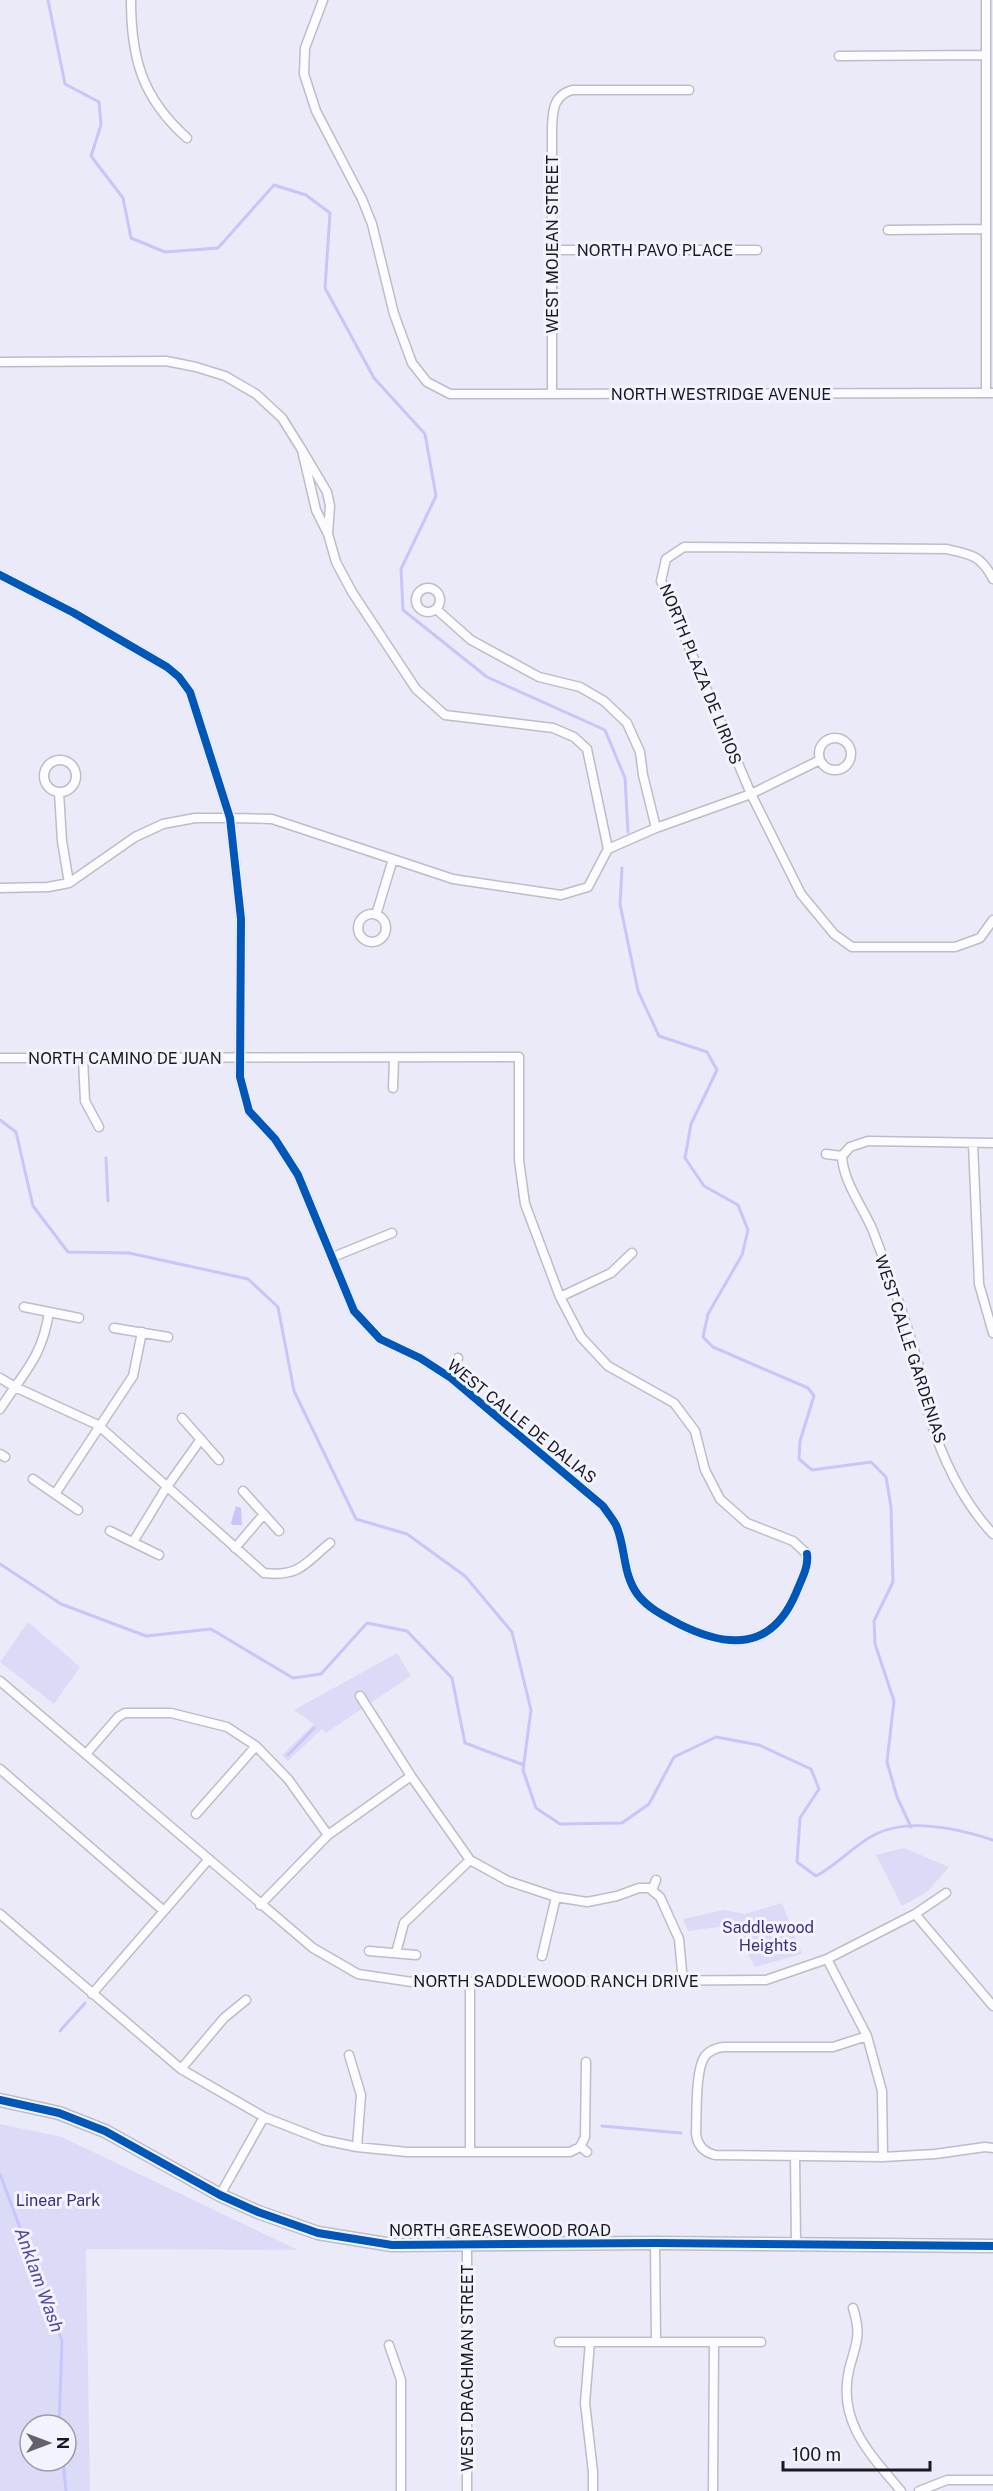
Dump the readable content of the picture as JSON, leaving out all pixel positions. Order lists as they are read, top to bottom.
{
  "streets": {
    "street": [
      "WEST MOJEAN STREET",
      "NORTH PAVO PLACE",
      "NORTH WESTRIDGE AVENUE",
      "NORTH PLAZA DE LIRIOS",
      "NORTH CAMINO DE JUAN",
      "WEST CALLE GARDENIAS",
      "WEST CALLE DE DALIAS",
      "NORTH SADDLEWOOD RANCH DRIVE",
      "NORTH GREASEWOOD ROAD",
      "WEST DRACHMAN STREET"
    ]
  },
  "crossings": [
    ["WEST MOJEAN STREET", "NORTH PAVO PLACE"],
    ["WEST MOJEAN STREET", "NORTH WESTRIDGE AVENUE"],
    ["NORTH CAMINO DE JUAN", "WEST CALLE DE DALIAS"],
    ["NORTH GREASEWOOD ROAD", "WEST DRACHMAN STREET"]
  ],
  "water": ["Anklam Wash"],
  "parks": ["Saddlewood Heights", "Linear Park"],
  "scale_bar": "100 m",
  "north": "right"
}
